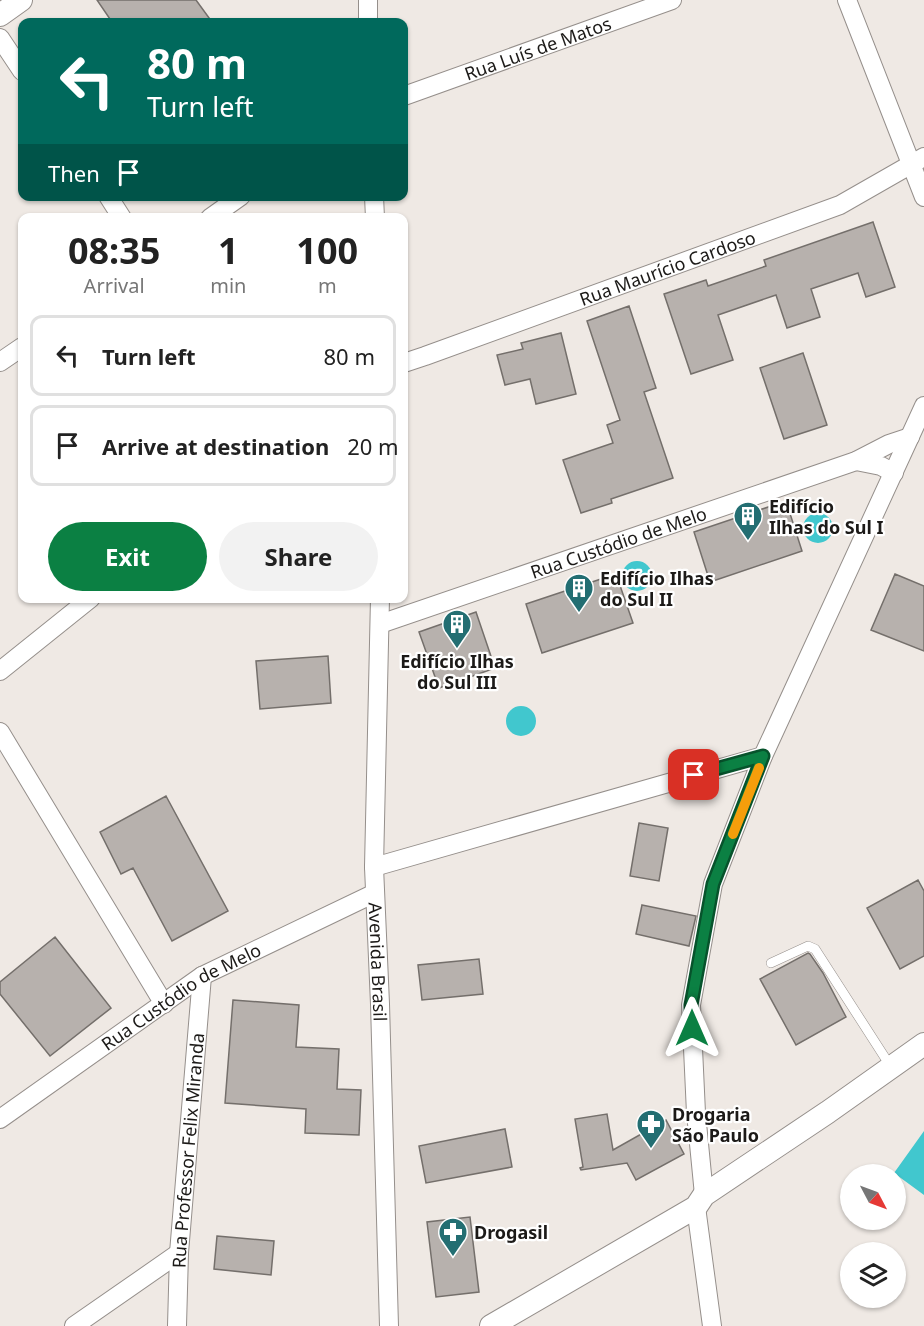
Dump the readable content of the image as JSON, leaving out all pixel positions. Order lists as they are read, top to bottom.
{
  "streets": {
    "street": [
      "Rua Luís de Matos",
      "Rua Maurício Cardoso",
      "Rua Custódio de Melo",
      "Avenida Brasil",
      "Rua Professor Felix Miranda"
    ]
  },
  "crossings": [
    ["Rua Custódio de Melo", "Avenida Brasil"],
    ["Rua Custódio de Melo", "Rua Professor Felix Miranda"]
  ],
  "places": {
    "building": ["Edifício Ilhas do Sul I", "Edifício Ilhas do Sul II", "Edifício Ilhas do Sul III"],
    "pharmacy": ["Drogaria São Paulo", "Drogasil"]
  },
  "north": "bottom right",
  "page": {
    "turn": ["80 m", "Turn left"],
    "then": "Then",
    "eta": [
      "08:35",
      "Arrival",
      "1",
      "min",
      "100",
      "m"
    ],
    "list": [
      {
        "name": "Turn left",
        "value": "80 m"
      },
      {
        "name": "Arrive at destination",
        "value": "20 m"
      }
    ],
    "buttons": ["Exit", "Share"]
  }
}
